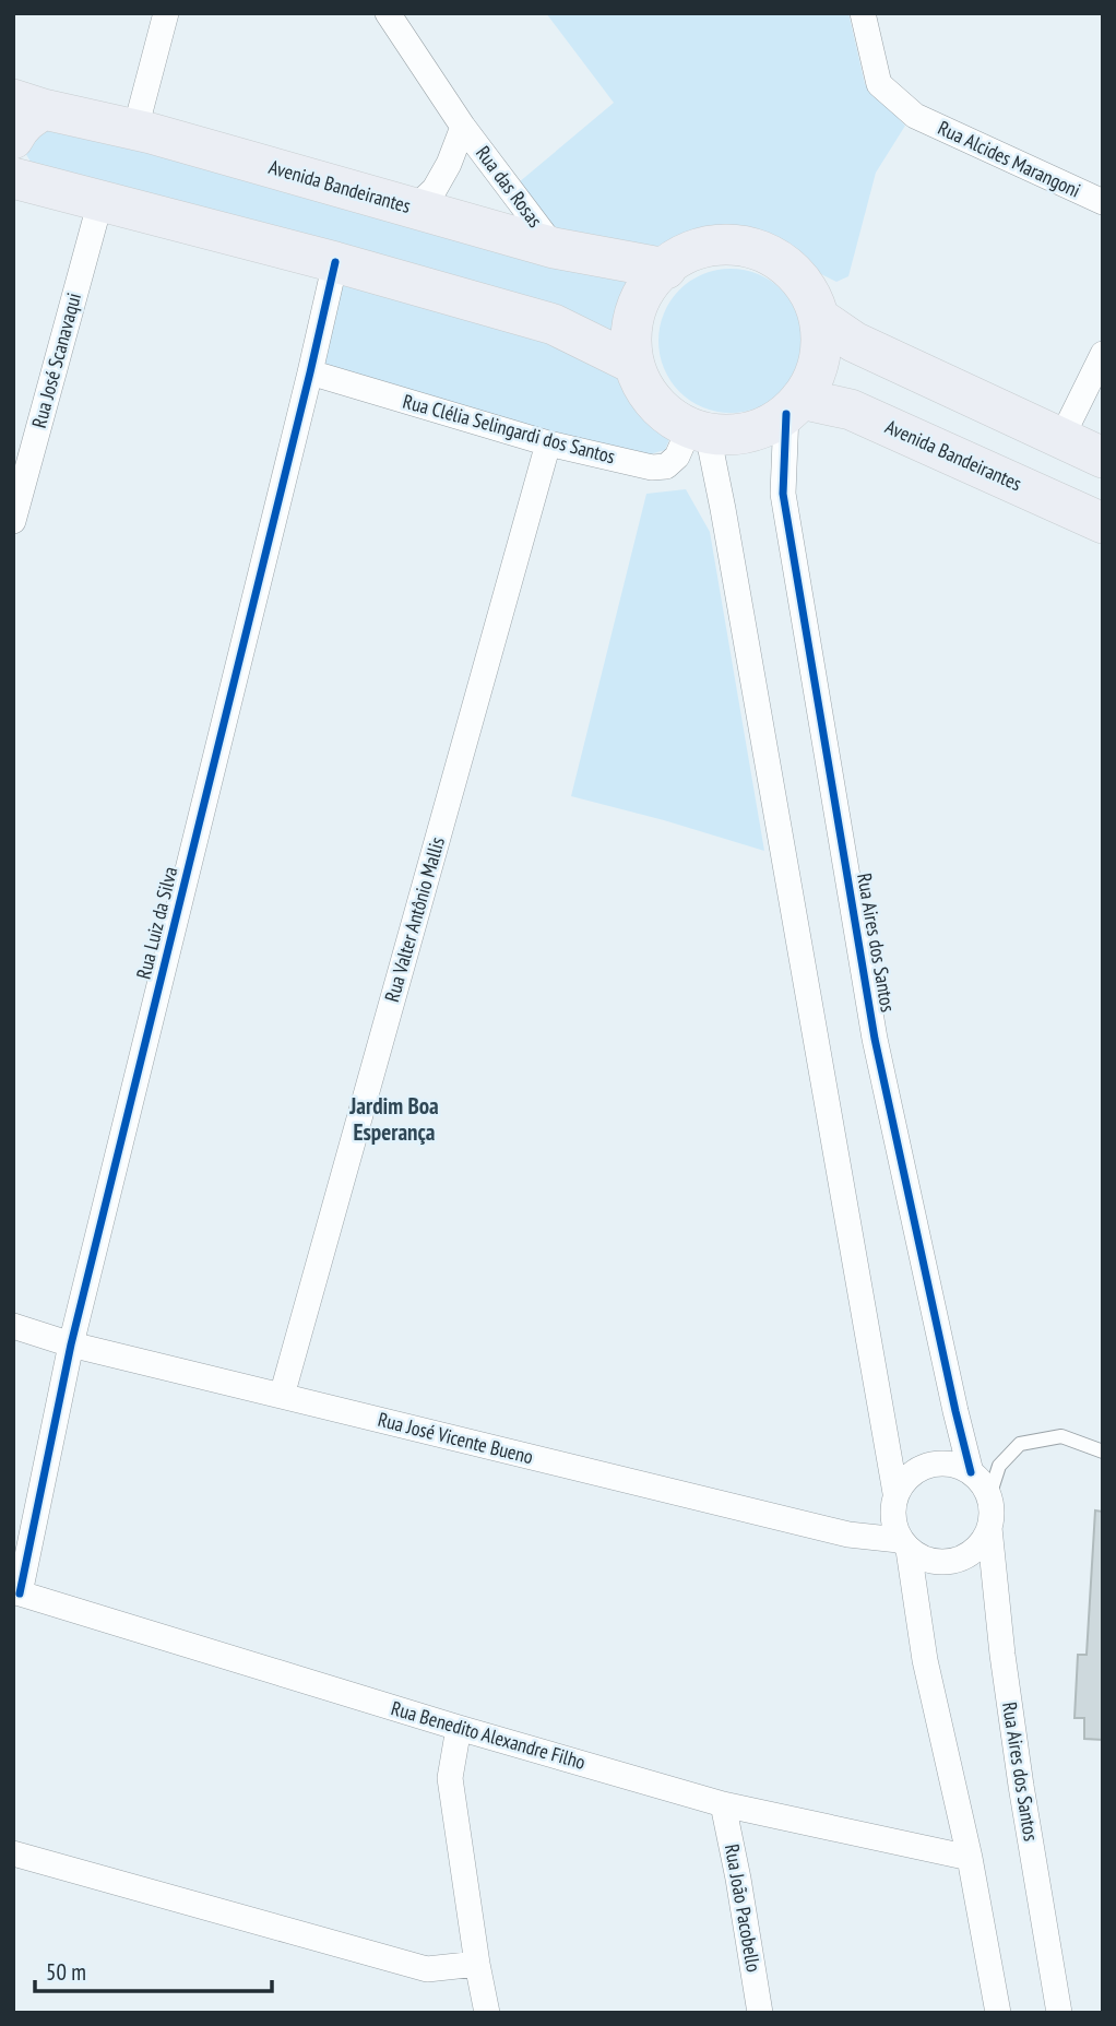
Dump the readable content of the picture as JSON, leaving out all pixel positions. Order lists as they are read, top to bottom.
{
  "streets": {
    "main road": ["Avenida Bandeirantes"],
    "street": [
      "Rua Alcides Marangoni",
      "Rua das Rosas",
      "Rua José Scanavaqui",
      "Rua Clélia Selingardi dos Santos",
      "Rua Valter Antônio Mallis",
      "Rua Luiz da Silva",
      "Rua Aires dos Santos",
      "Rua José Vicente Bueno",
      "Rua Benedito Alexandre Filho",
      "Rua João Pacobello"
    ]
  },
  "crossings": [
    ["Avenida Bandeirantes", "Rua das Rosas"],
    ["Avenida Bandeirantes", "Rua Clélia Selingardi dos Santos"],
    ["Avenida Bandeirantes", "Rua Aires dos Santos"],
    ["Rua Clélia Selingardi dos Santos", "Rua Valter Antônio Mallis"],
    ["Rua Clélia Selingardi dos Santos", "Rua Luiz da Silva"],
    ["Rua Clélia Selingardi dos Santos", "Rua Aires dos Santos"],
    ["Rua Valter Antônio Mallis", "Rua José Vicente Bueno"],
    ["Rua Luiz da Silva", "Rua José Vicente Bueno"],
    ["Rua Luiz da Silva", "Rua Benedito Alexandre Filho"],
    ["Rua Aires dos Santos", "Rua José Vicente Bueno"],
    ["Rua Benedito Alexandre Filho", "Rua João Pacobello"]
  ],
  "districts": ["Jardim Boa Esperança"],
  "scale_bar": "50 m"
}
